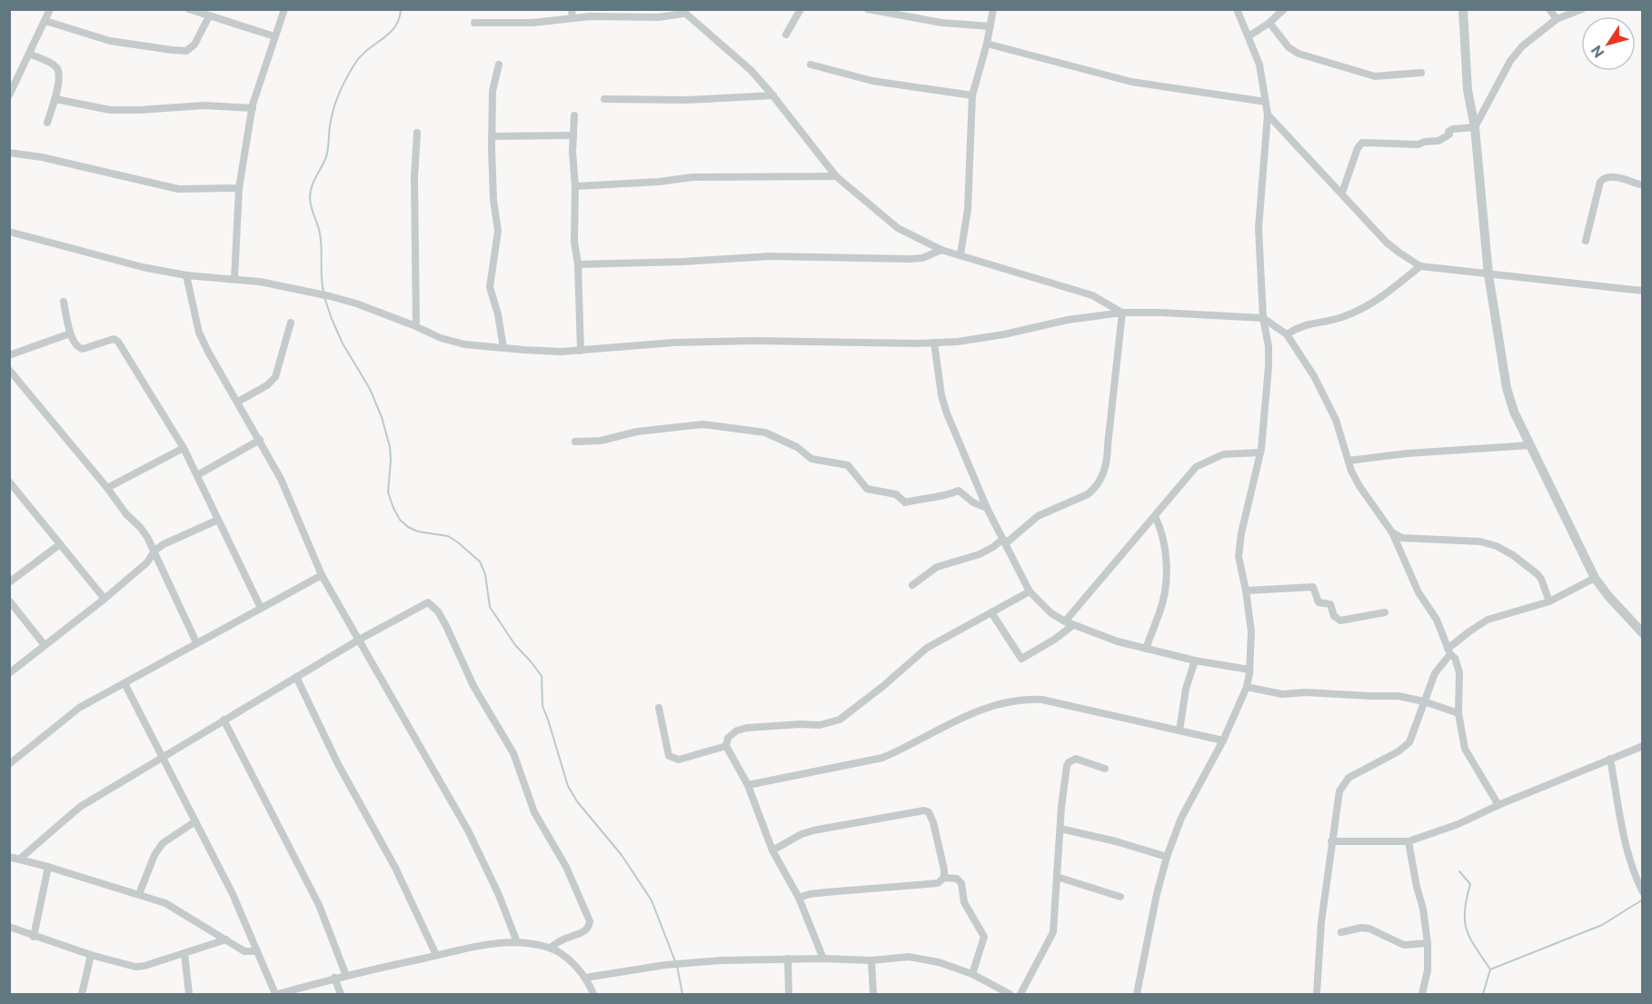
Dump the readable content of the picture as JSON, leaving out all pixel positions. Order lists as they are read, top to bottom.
{
  "north": "bottom left"
}
